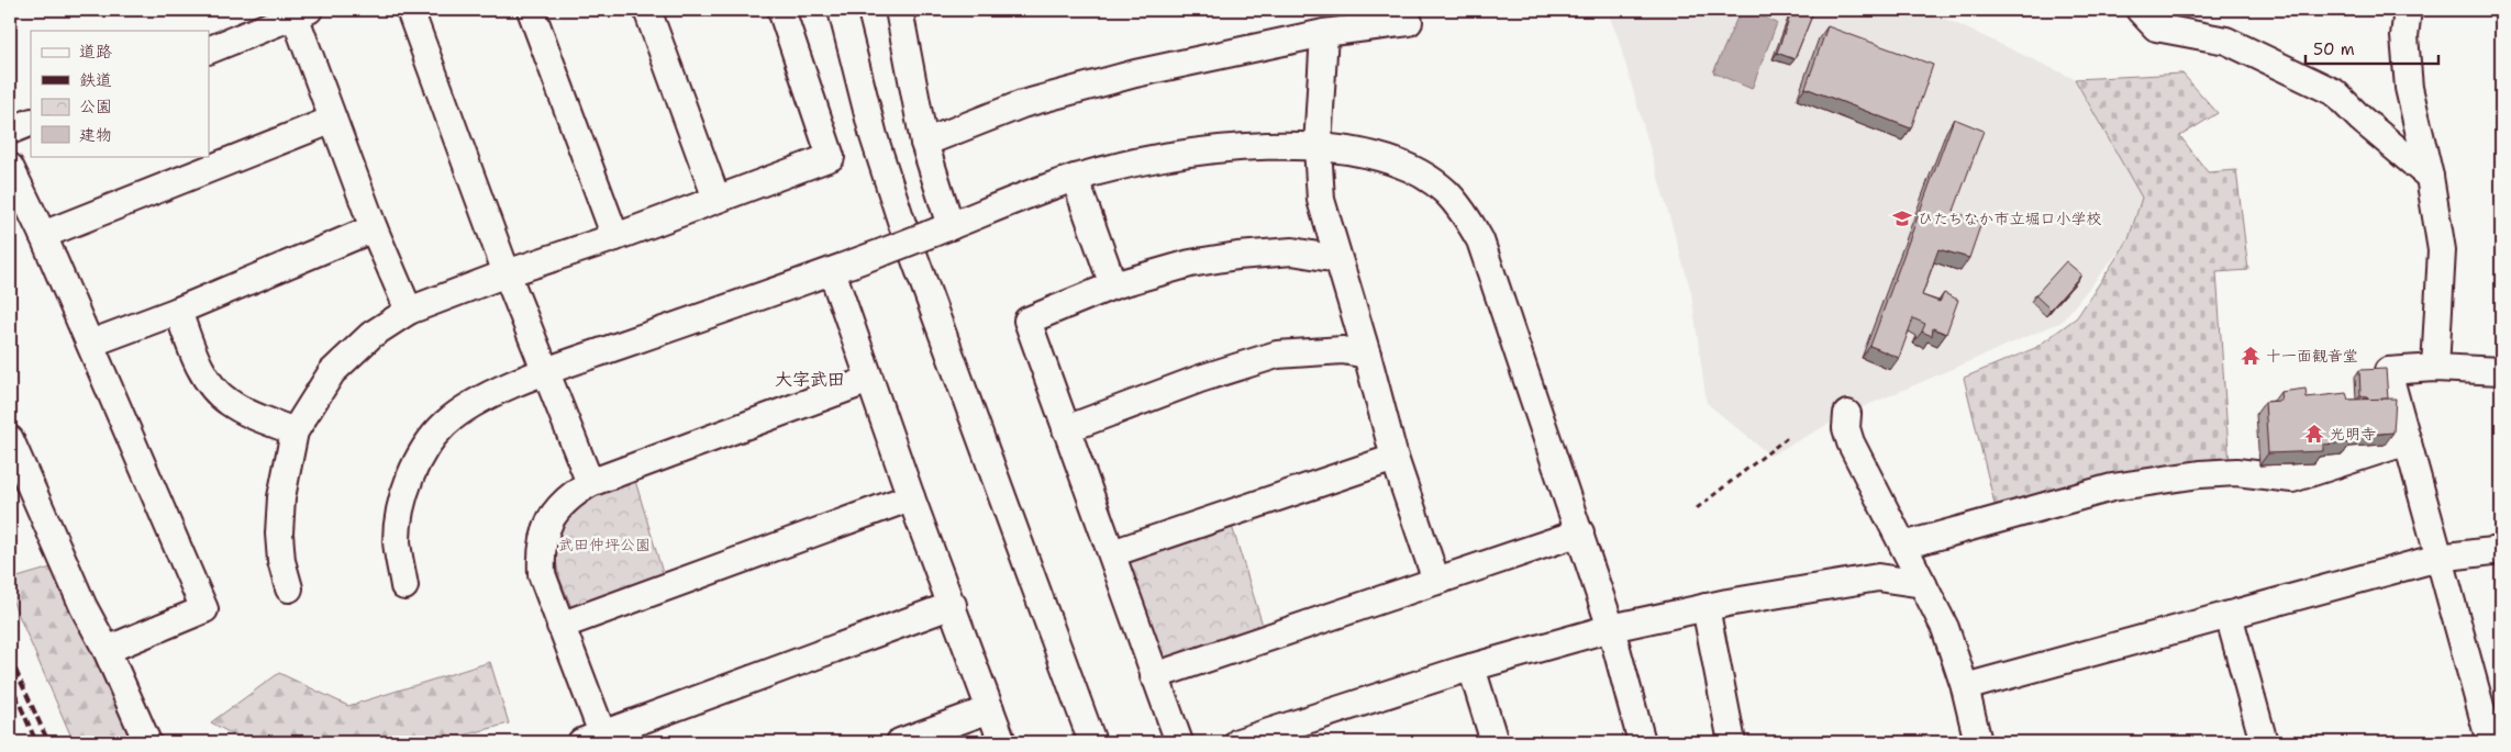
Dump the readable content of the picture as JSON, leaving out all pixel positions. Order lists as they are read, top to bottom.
{
  "districts": ["大字武田"],
  "parks": ["武田仲坪公園"],
  "places": {
    "school or university": ["ひたちなか市立堀口小学校"],
    "temple": ["十一面観音堂", "光明寺"]
  },
  "legend": [
    "道路",
    "鉄道",
    "公園",
    "建物"
  ],
  "scale_bar": "50 m"
}
